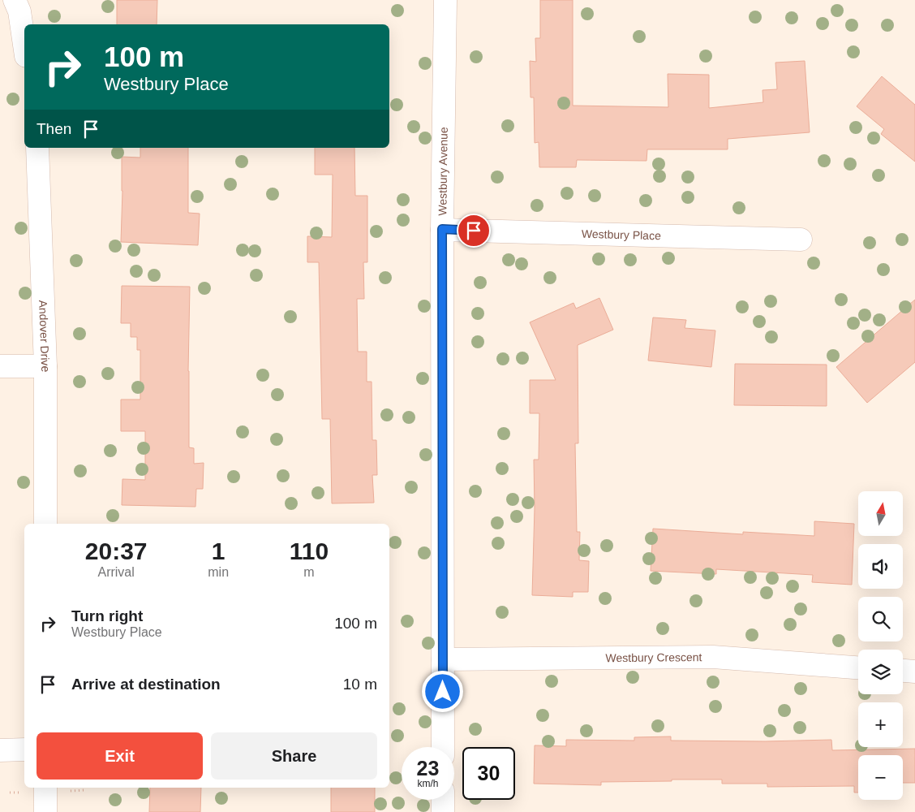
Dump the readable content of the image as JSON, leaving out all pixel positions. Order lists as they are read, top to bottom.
{
  "streets": {
    "street": [
      "Westbury Avenue",
      "Westbury Place",
      "Andover Drive",
      "Westbury Crescent"
    ]
  },
  "crossings": [
    ["Westbury Avenue", "Westbury Place"],
    ["Westbury Avenue", "Westbury Crescent"]
  ],
  "north": "top",
  "page": {
    "turn": ["100 m", "Westbury Place"],
    "then": "Then",
    "map_buttons": ["+", "−"],
    "eta": [
      "20:37",
      "Arrival",
      "1",
      "min",
      "110",
      "m"
    ],
    "list": [
      {
        "name": "Turn right",
        "note": "Westbury Place",
        "value": "100 m"
      },
      {
        "name": "Arrive at destination",
        "value": "10 m"
      }
    ],
    "buttons": ["Exit", "Share"],
    "speed": "23 km/h",
    "limit": "30"
  }
}
